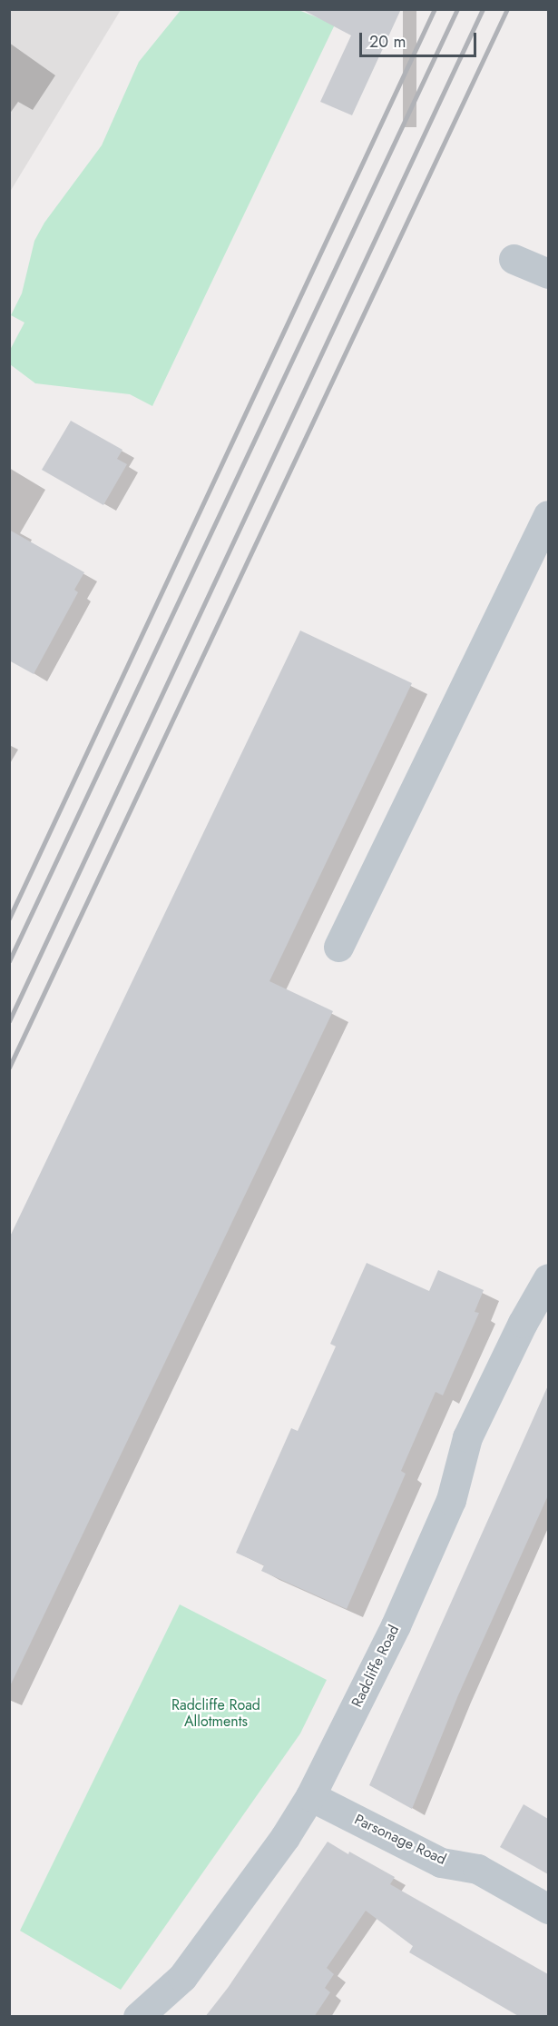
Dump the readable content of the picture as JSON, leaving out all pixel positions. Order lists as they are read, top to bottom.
{
  "streets": {
    "street": ["Radcliffe Road", "Parsonage Road"]
  },
  "crossings": [
    ["Radcliffe Road", "Parsonage Road"]
  ],
  "parks": ["Radcliffe Road Allotments"],
  "scale_bar": "20 m"
}
